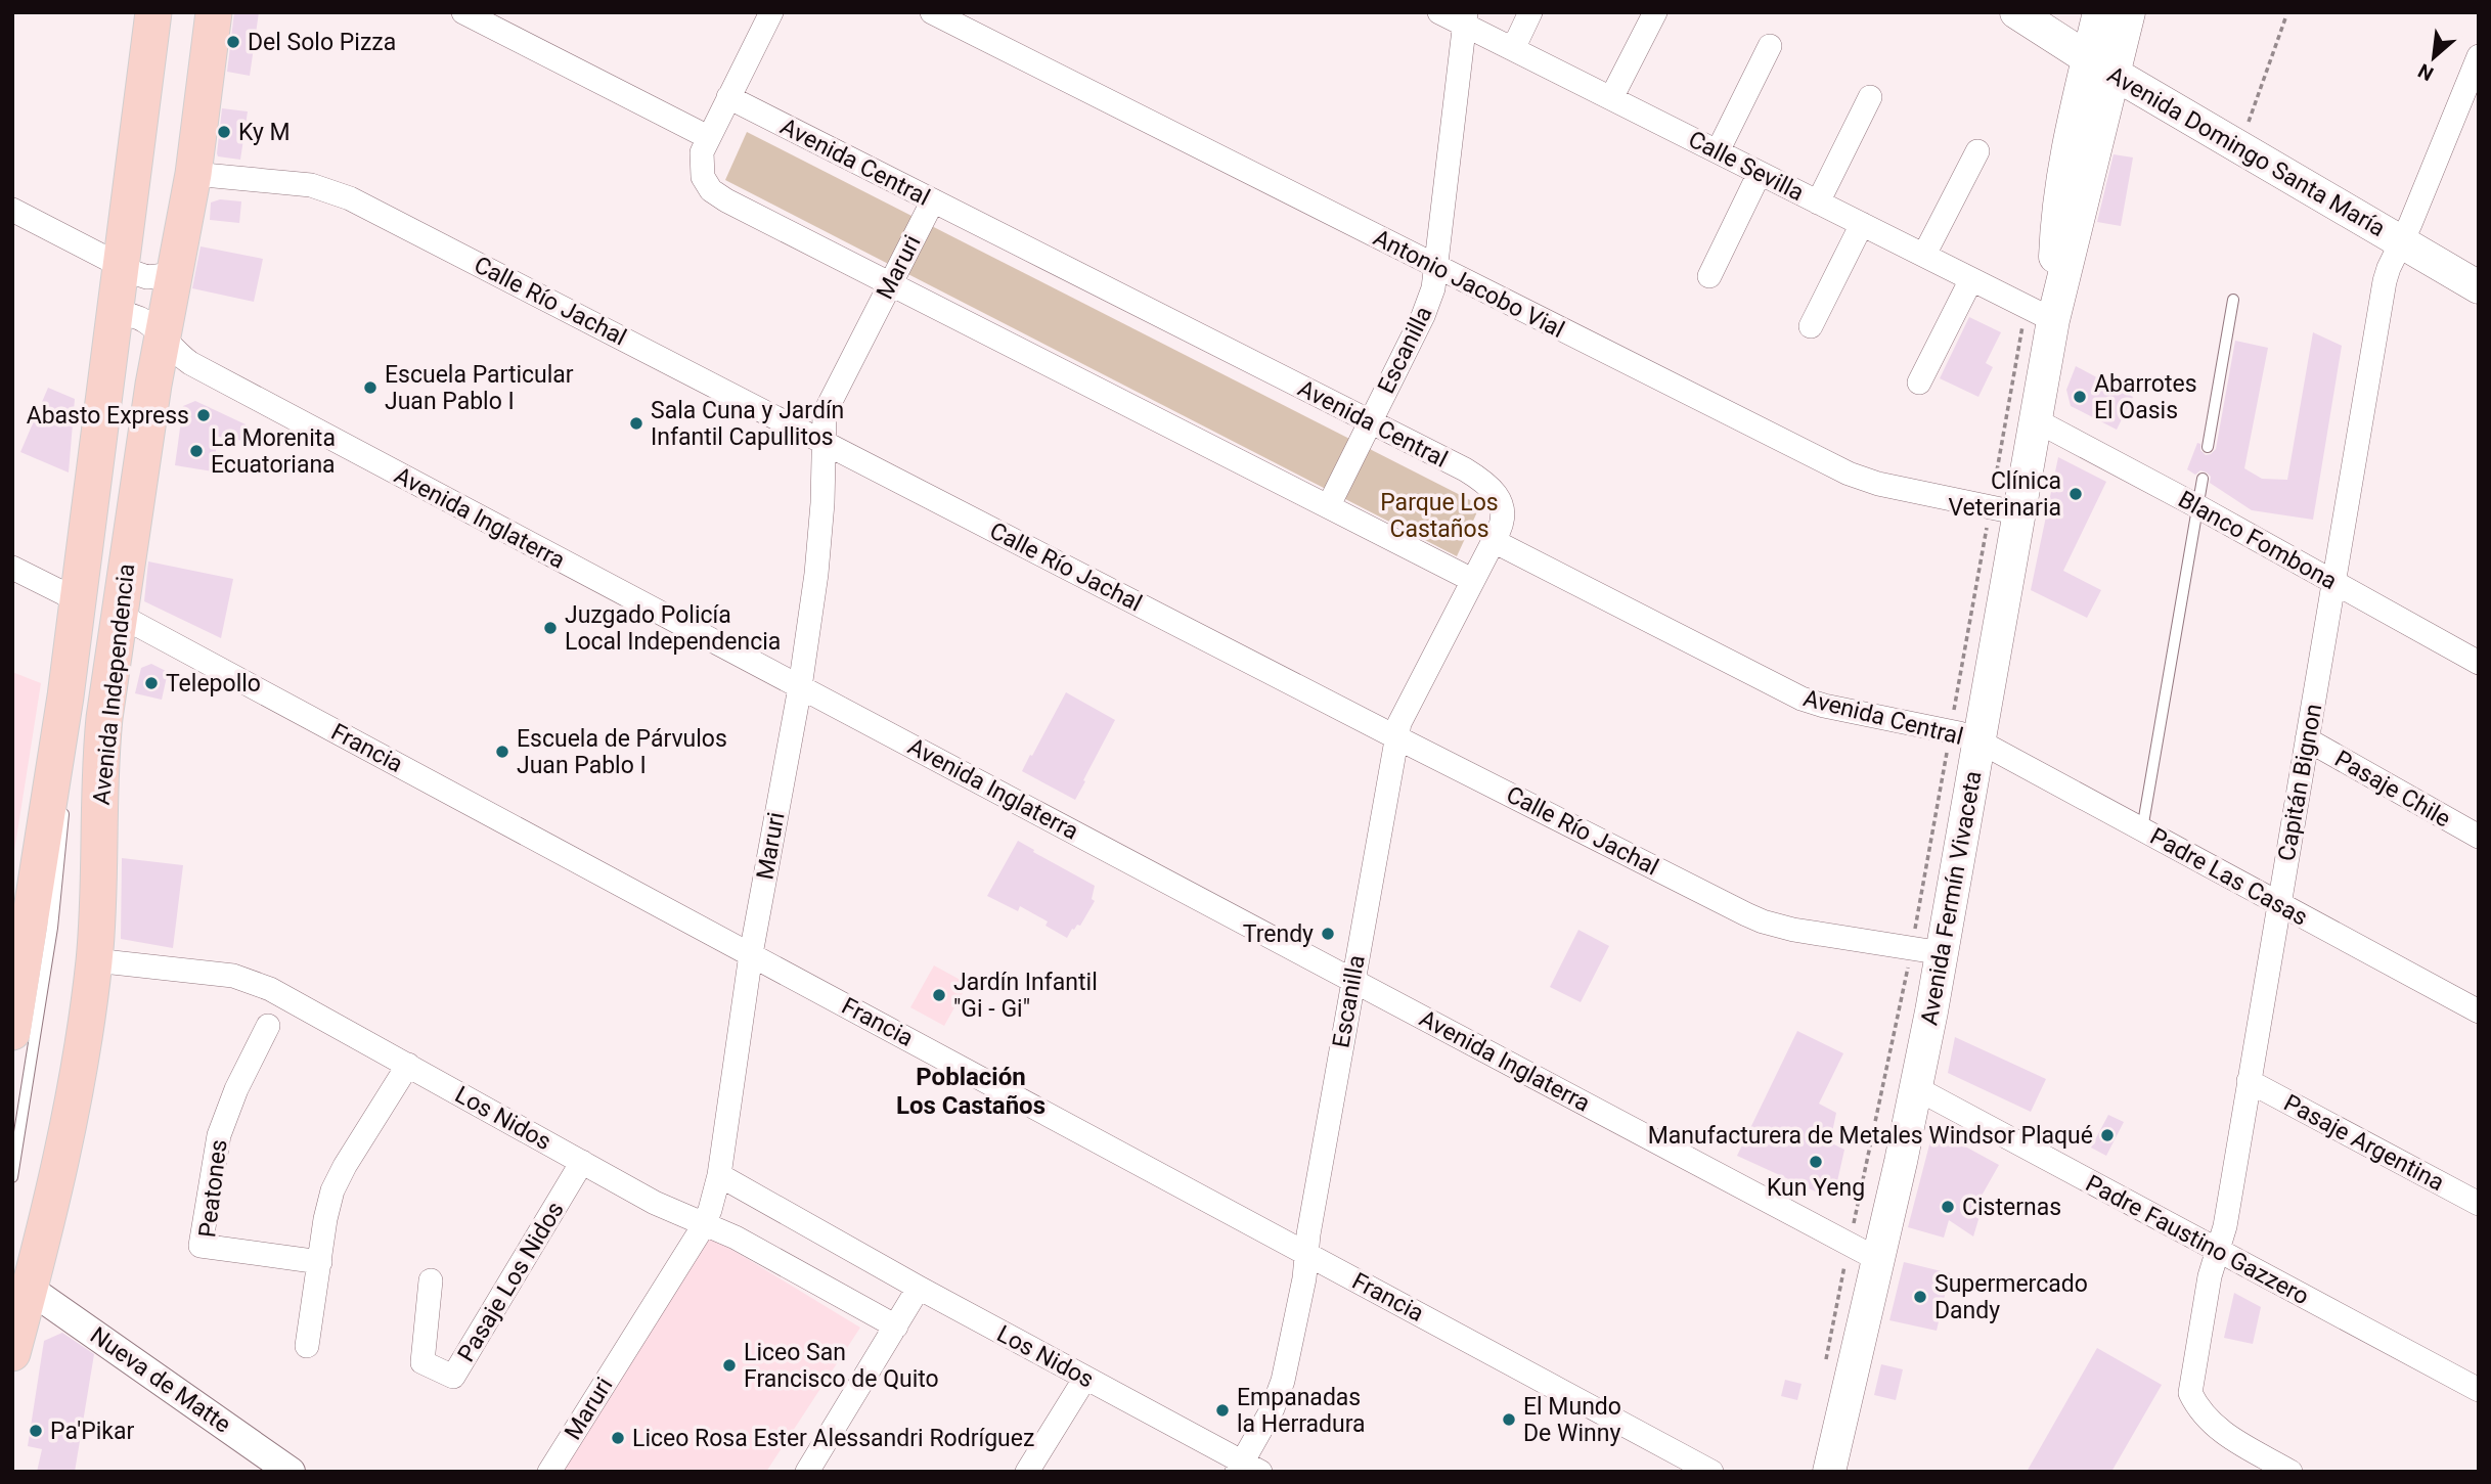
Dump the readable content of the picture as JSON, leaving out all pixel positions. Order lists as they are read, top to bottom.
{
  "streets": {
    "main road": ["Avenida Domingo Santa María", "Avenida Independencia", "Avenida Fermín Vivaceta"],
    "street": [
      "Avenida Central",
      "Calle Sevilla",
      "Maruri",
      "Antonio Jacobo Vial",
      "Calle Río Jachal",
      "Escanilla",
      "Avenida Inglaterra",
      "Blanco Fombona",
      "Francia",
      "Capitán Bignon",
      "Pasaje Chile",
      "Padre Las Casas",
      "Los Nidos",
      "Pasaje Argentina",
      "Peatones",
      "Padre Faustino Gazzero",
      "Pasaje Los Nidos",
      "Nueva de Matte"
    ]
  },
  "crossings": [
    ["Avenida Domingo Santa María", "Capitán Bignon"],
    ["Avenida Domingo Santa María", "Avenida Fermín Vivaceta"],
    ["Avenida Central", "Maruri"],
    ["Avenida Central", "Escanilla"],
    ["Avenida Central", "Padre Las Casas"],
    ["Avenida Central", "Avenida Fermín Vivaceta"],
    ["Calle Sevilla", "Escanilla"],
    ["Calle Sevilla", "Avenida Fermín Vivaceta"],
    ["Maruri", "Calle Río Jachal"],
    ["Maruri", "Avenida Inglaterra"],
    ["Maruri", "Francia"],
    ["Maruri", "Los Nidos"],
    ["Antonio Jacobo Vial", "Escanilla"],
    ["Antonio Jacobo Vial", "Avenida Fermín Vivaceta"],
    ["Calle Río Jachal", "Escanilla"],
    ["Calle Río Jachal", "Avenida Independencia"],
    ["Calle Río Jachal", "Avenida Fermín Vivaceta"],
    ["Escanilla", "Avenida Inglaterra"],
    ["Escanilla", "Francia"],
    ["Escanilla", "Los Nidos"],
    ["Avenida Inglaterra", "Avenida Independencia"],
    ["Avenida Inglaterra", "Avenida Fermín Vivaceta"],
    ["Blanco Fombona", "Capitán Bignon"],
    ["Blanco Fombona", "Avenida Fermín Vivaceta"],
    ["Avenida Independencia", "Francia"],
    ["Avenida Independencia", "Los Nidos"],
    ["Avenida Independencia", "Nueva de Matte"],
    ["Capitán Bignon", "Pasaje Chile"],
    ["Capitán Bignon", "Padre Las Casas"],
    ["Capitán Bignon", "Pasaje Argentina"],
    ["Capitán Bignon", "Padre Faustino Gazzero"],
    ["Padre Las Casas", "Avenida Fermín Vivaceta"],
    ["Avenida Fermín Vivaceta", "Padre Faustino Gazzero"],
    ["Los Nidos", "Pasaje Los Nidos"]
  ],
  "districts": ["Población Los Castaños"],
  "parks": ["Parque Los Castaños"],
  "places": [
    "Del Solo Pizza",
    "Ky M",
    "Escuela Particular Juan Pablo I",
    "Abarrotes El Oasis",
    "Abasto Express",
    "Sala Cuna y Jardín Infantil Capullitos",
    "La Morenita Ecuatoriana",
    "Clínica Veterinaria",
    "Juzgado Policía Local Independencia",
    "Telepollo",
    "Escuela de Párvulos Juan Pablo I",
    "Trendy",
    "Jardín Infantil \"Gi - Gi\"",
    "Manufacturera de Metales Windsor Plaqué",
    "Kun Yeng",
    "Cisternas",
    "Supermercado Dandy",
    "Liceo San Francisco de Quito",
    "Empanadas la Herradura",
    "El Mundo De Winny",
    "Pa'Pikar",
    "Liceo Rosa Ester Alessandri Rodríguez"
  ],
  "north": "bottom left"
}
